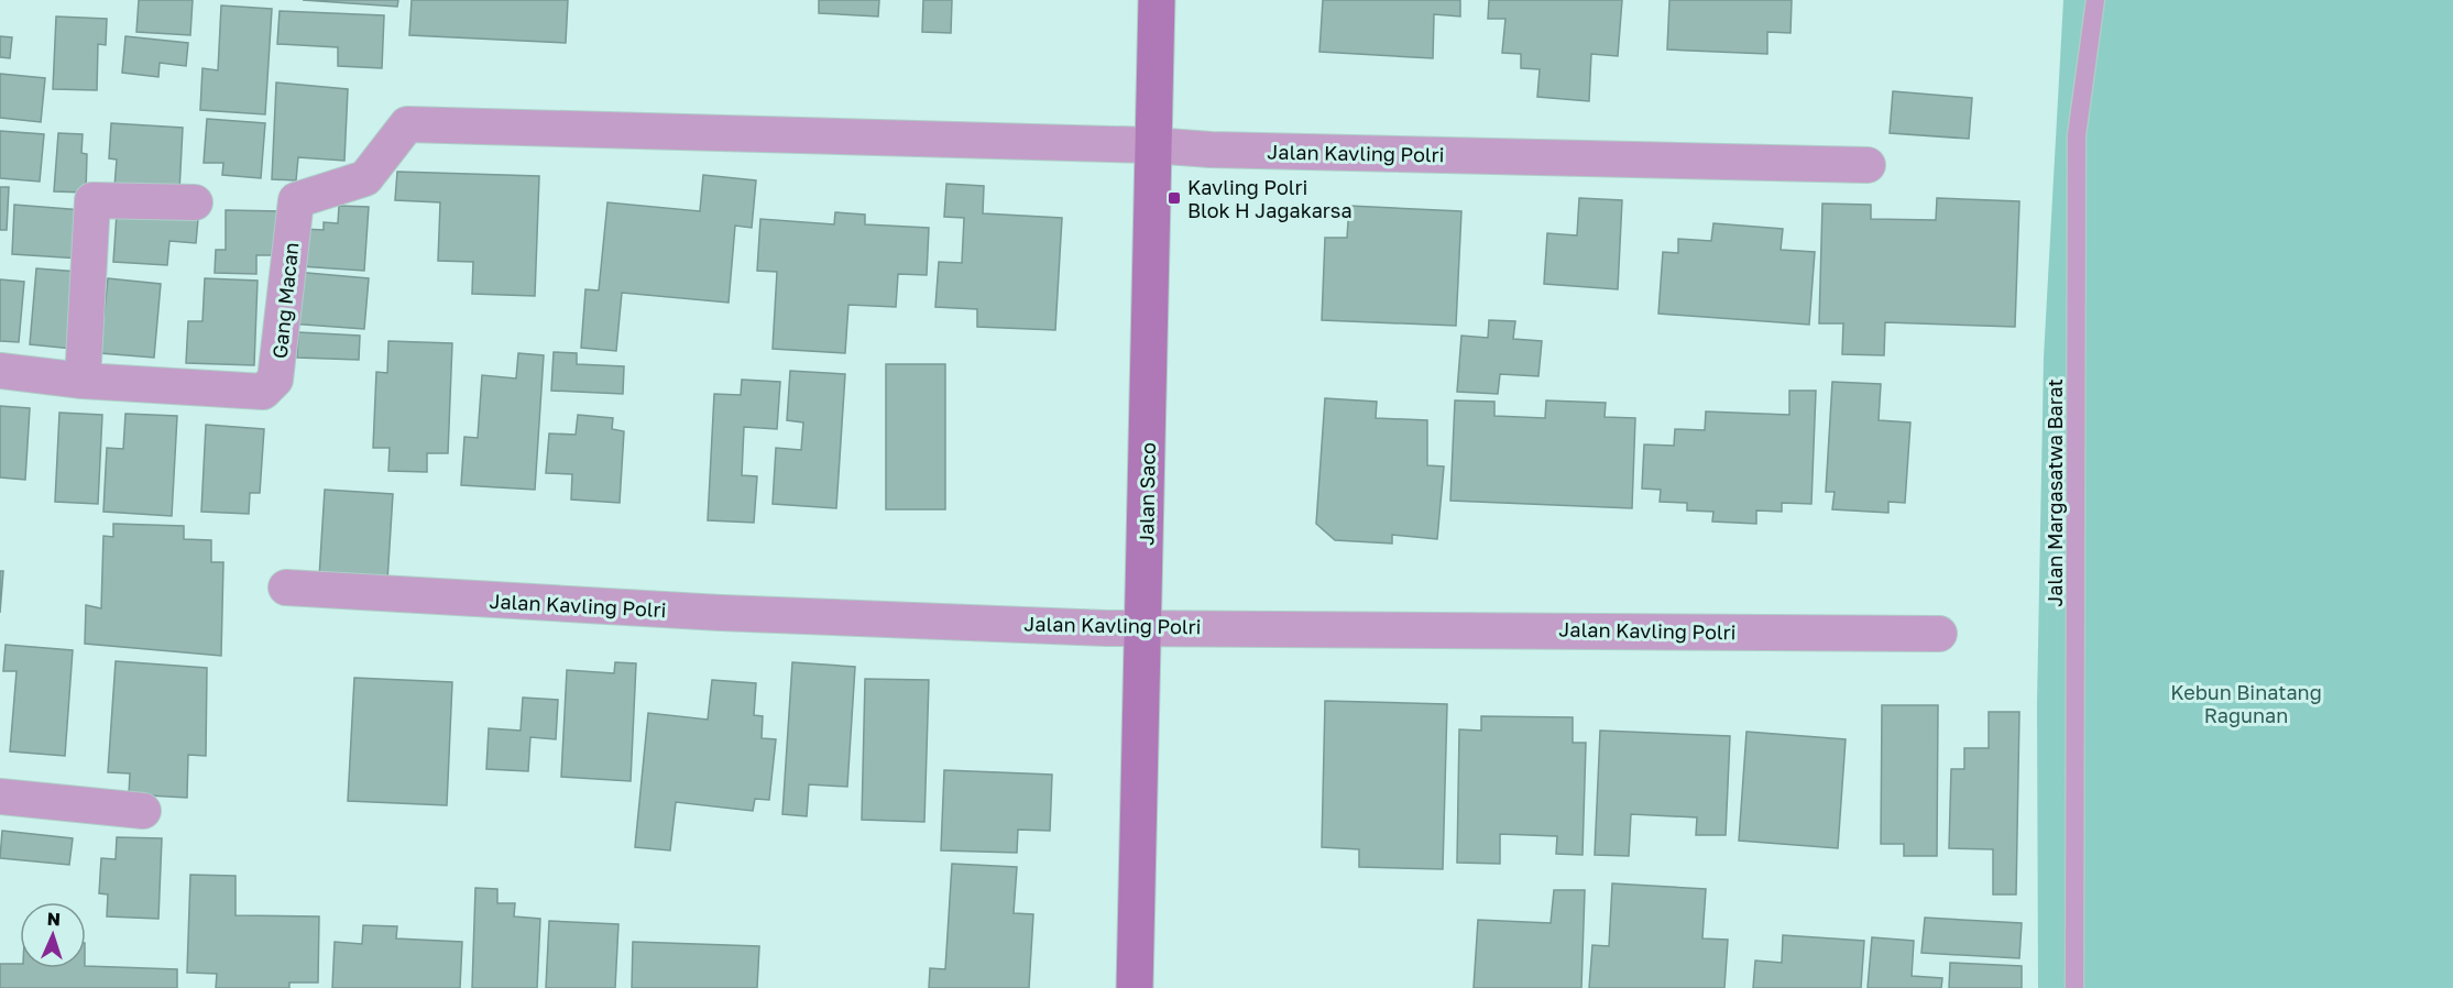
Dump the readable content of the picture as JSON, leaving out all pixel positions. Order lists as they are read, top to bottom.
{
  "streets": {
    "main road": ["Jalan Saco"],
    "street": ["Jalan Kavling Polri", "Gang Macan"],
    "lane": ["Jalan Margasatwa Barat"]
  },
  "crossings": [
    ["Jalan Kavling Polri", "Gang Macan"],
    ["Jalan Kavling Polri", "Jalan Saco"]
  ],
  "parks": ["Kebun Binatang Ragunan"],
  "places": {
    "transit": ["Kavling Polri Blok H Jagakarsa"]
  },
  "north": "top"
}
